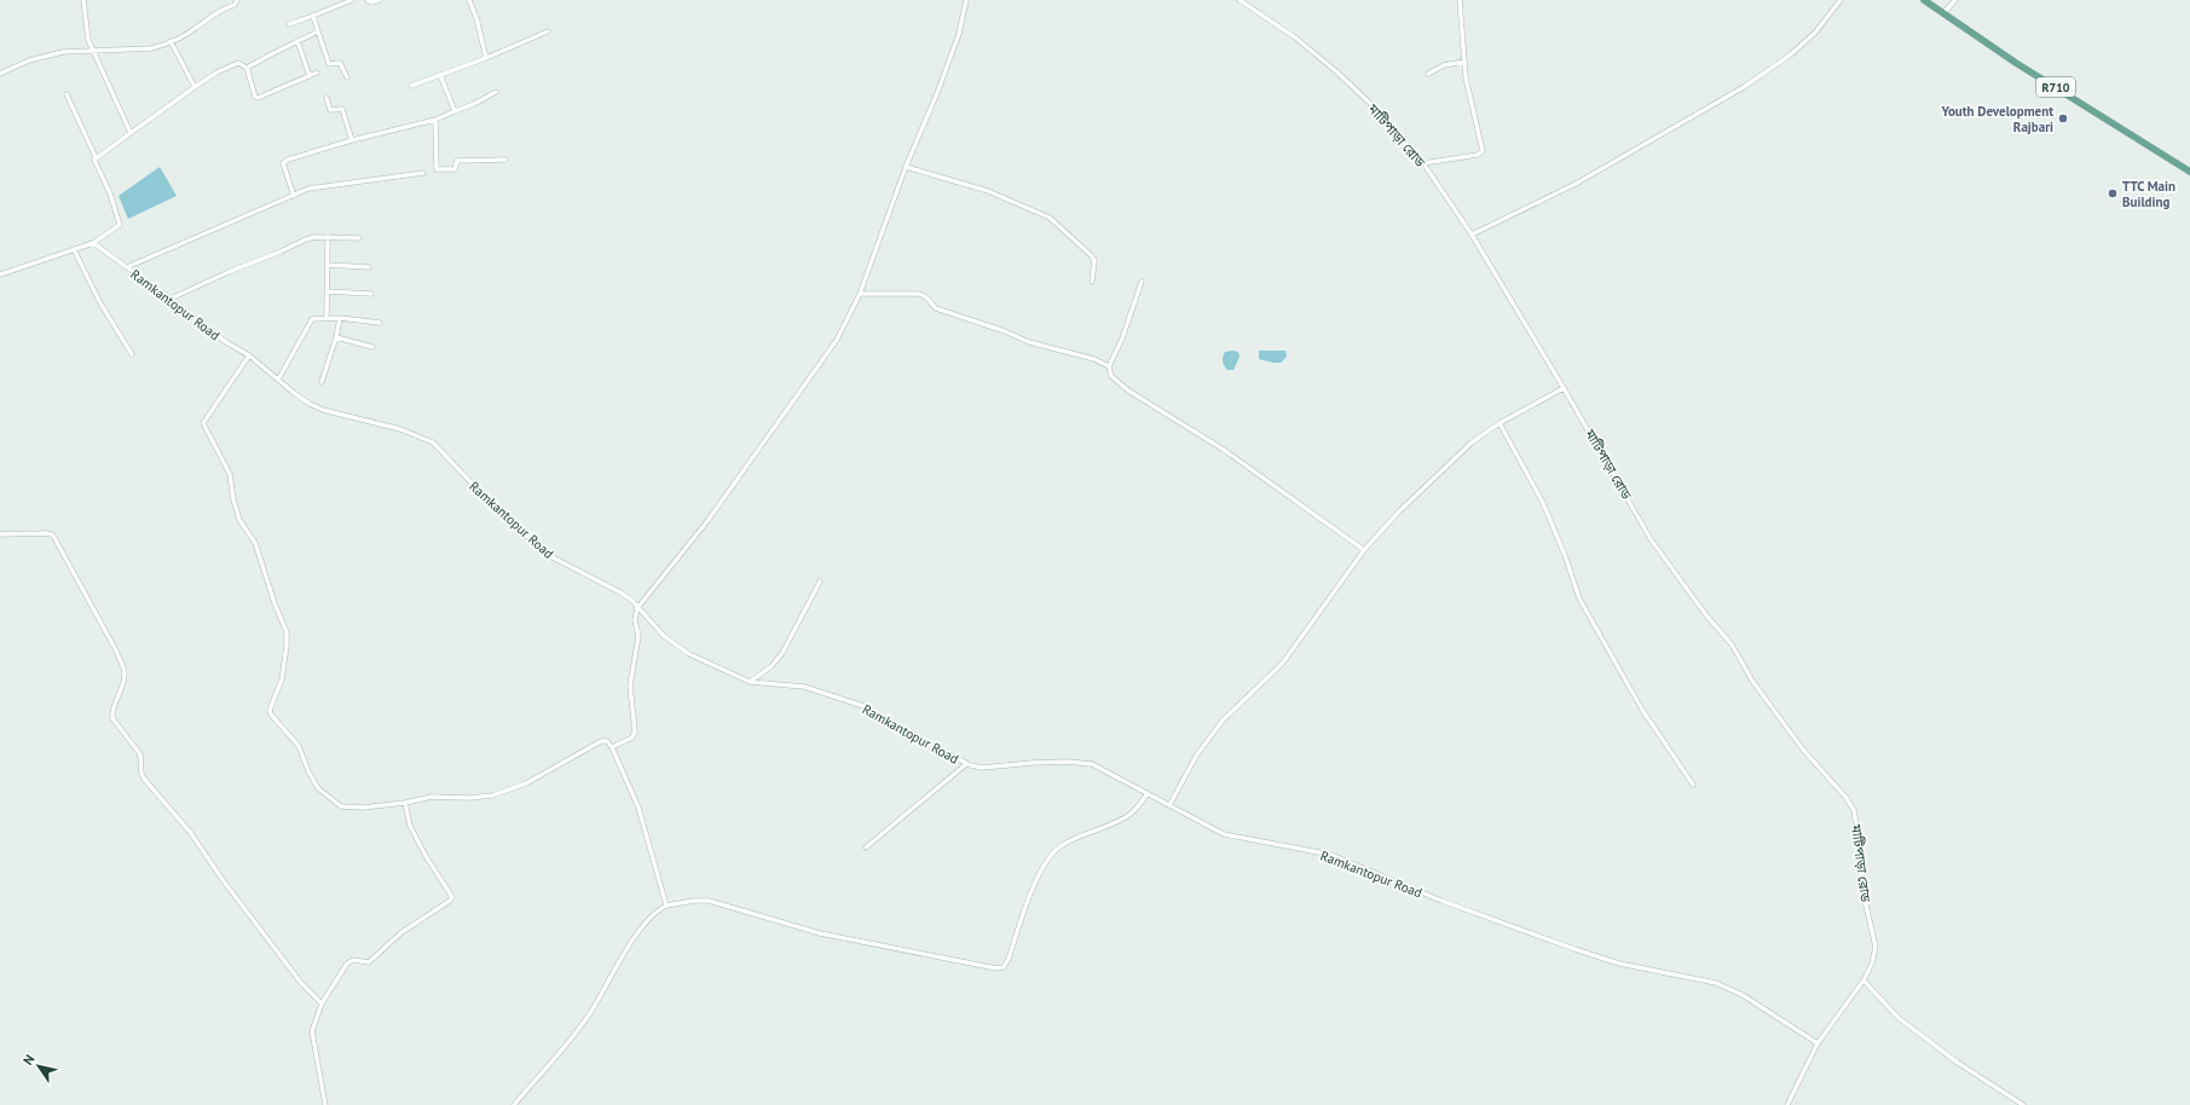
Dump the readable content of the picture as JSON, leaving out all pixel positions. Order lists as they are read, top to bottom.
{
  "streets": {
    "main road": ["R710"],
    "street": ["মাটিপাড়া রোড", "Ramkantopur Road"]
  },
  "crossings": [
    ["মাটিপাড়া রোড", "Ramkantopur Road"]
  ],
  "places": ["Youth Development Rajbari", "TTC Main Building"],
  "north": "top left"
}
